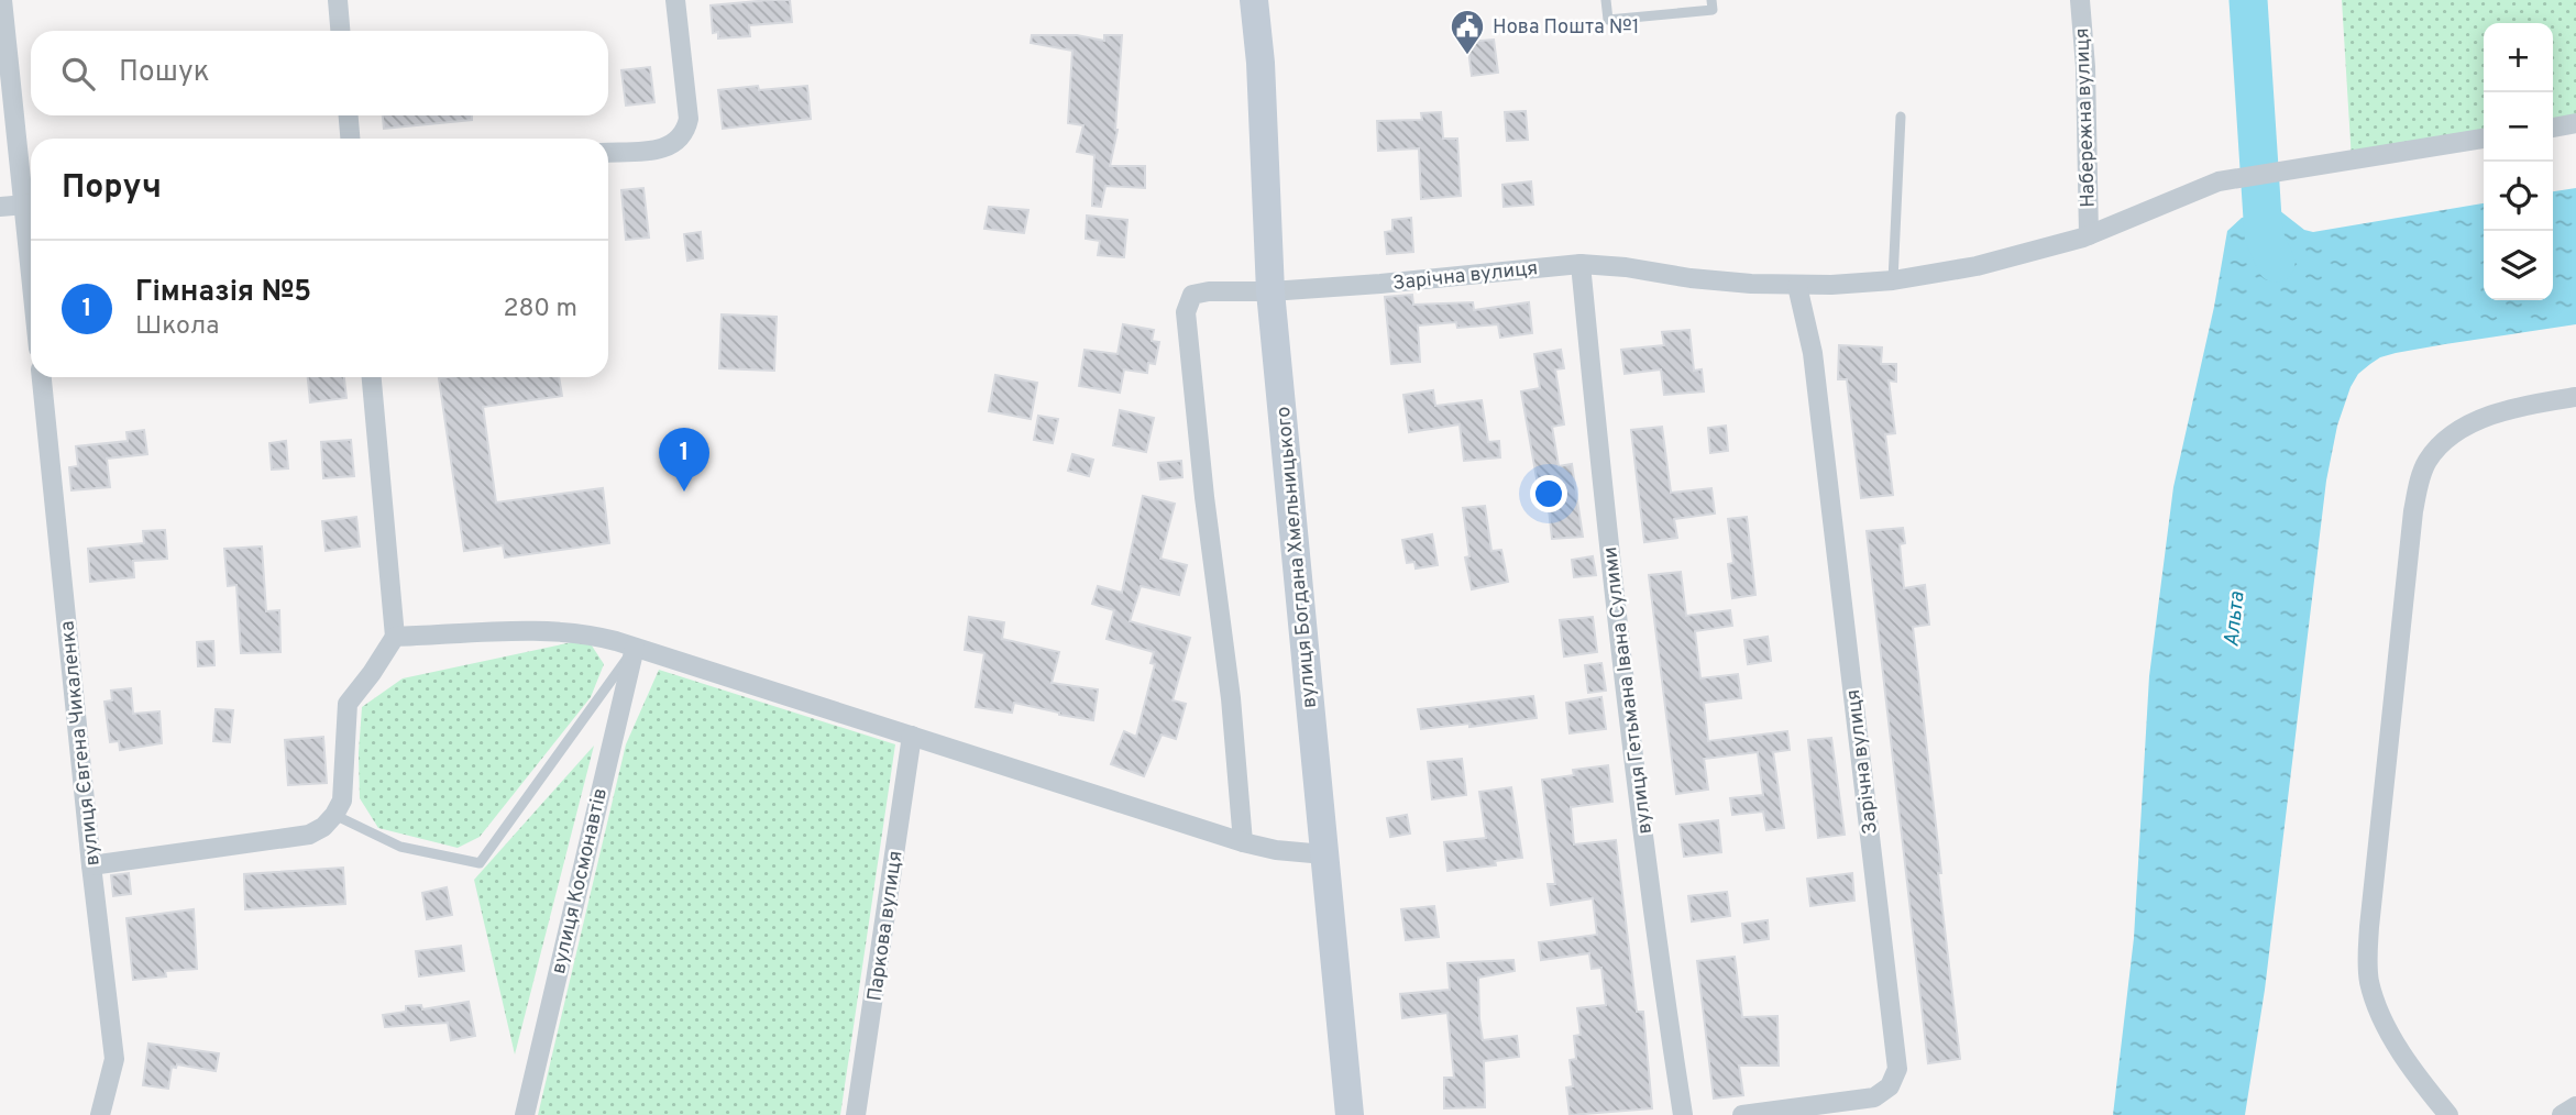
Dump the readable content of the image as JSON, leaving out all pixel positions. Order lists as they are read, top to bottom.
{
  "streets": {
    "main road": ["вулиця Богдана Хмельницького"],
    "street": [
      "Набережна вулиця",
      "Зарічна вулиця",
      "вулиця Гетьмана Івана Сулими",
      "вулиця Євгена Чикаленка",
      "вулиця Космонавтів",
      "Паркова вулиця"
    ]
  },
  "crossings": [
    ["Набережна вулиця", "Зарічна вулиця"],
    ["Зарічна вулиця", "вулиця Богдана Хмельницького"],
    ["Зарічна вулиця", "вулиця Гетьмана Івана Сулими"]
  ],
  "water": ["Альта"],
  "places": {
    "public building": ["Нова Пошта №1"]
  },
  "page": {
    "map_buttons": ["+", "−"],
    "search": "Пошук",
    "heading": "Поруч",
    "list": [
      {
        "mark": "1",
        "name": "Гімназія №5",
        "note": "Школа",
        "value": "280 m"
      }
    ],
    "pins": "1"
  }
}
